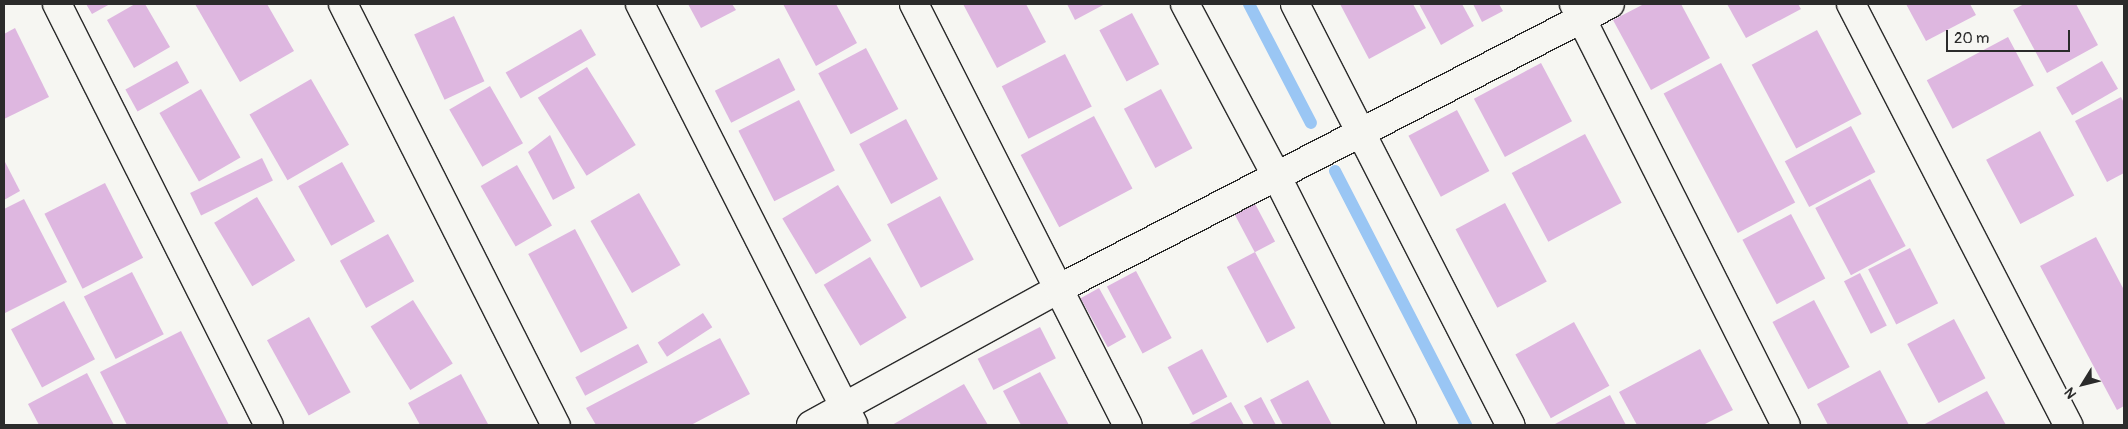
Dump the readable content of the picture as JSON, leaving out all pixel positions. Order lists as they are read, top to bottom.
{
  "scale_bar": "20 m",
  "north": "bottom left"
}
